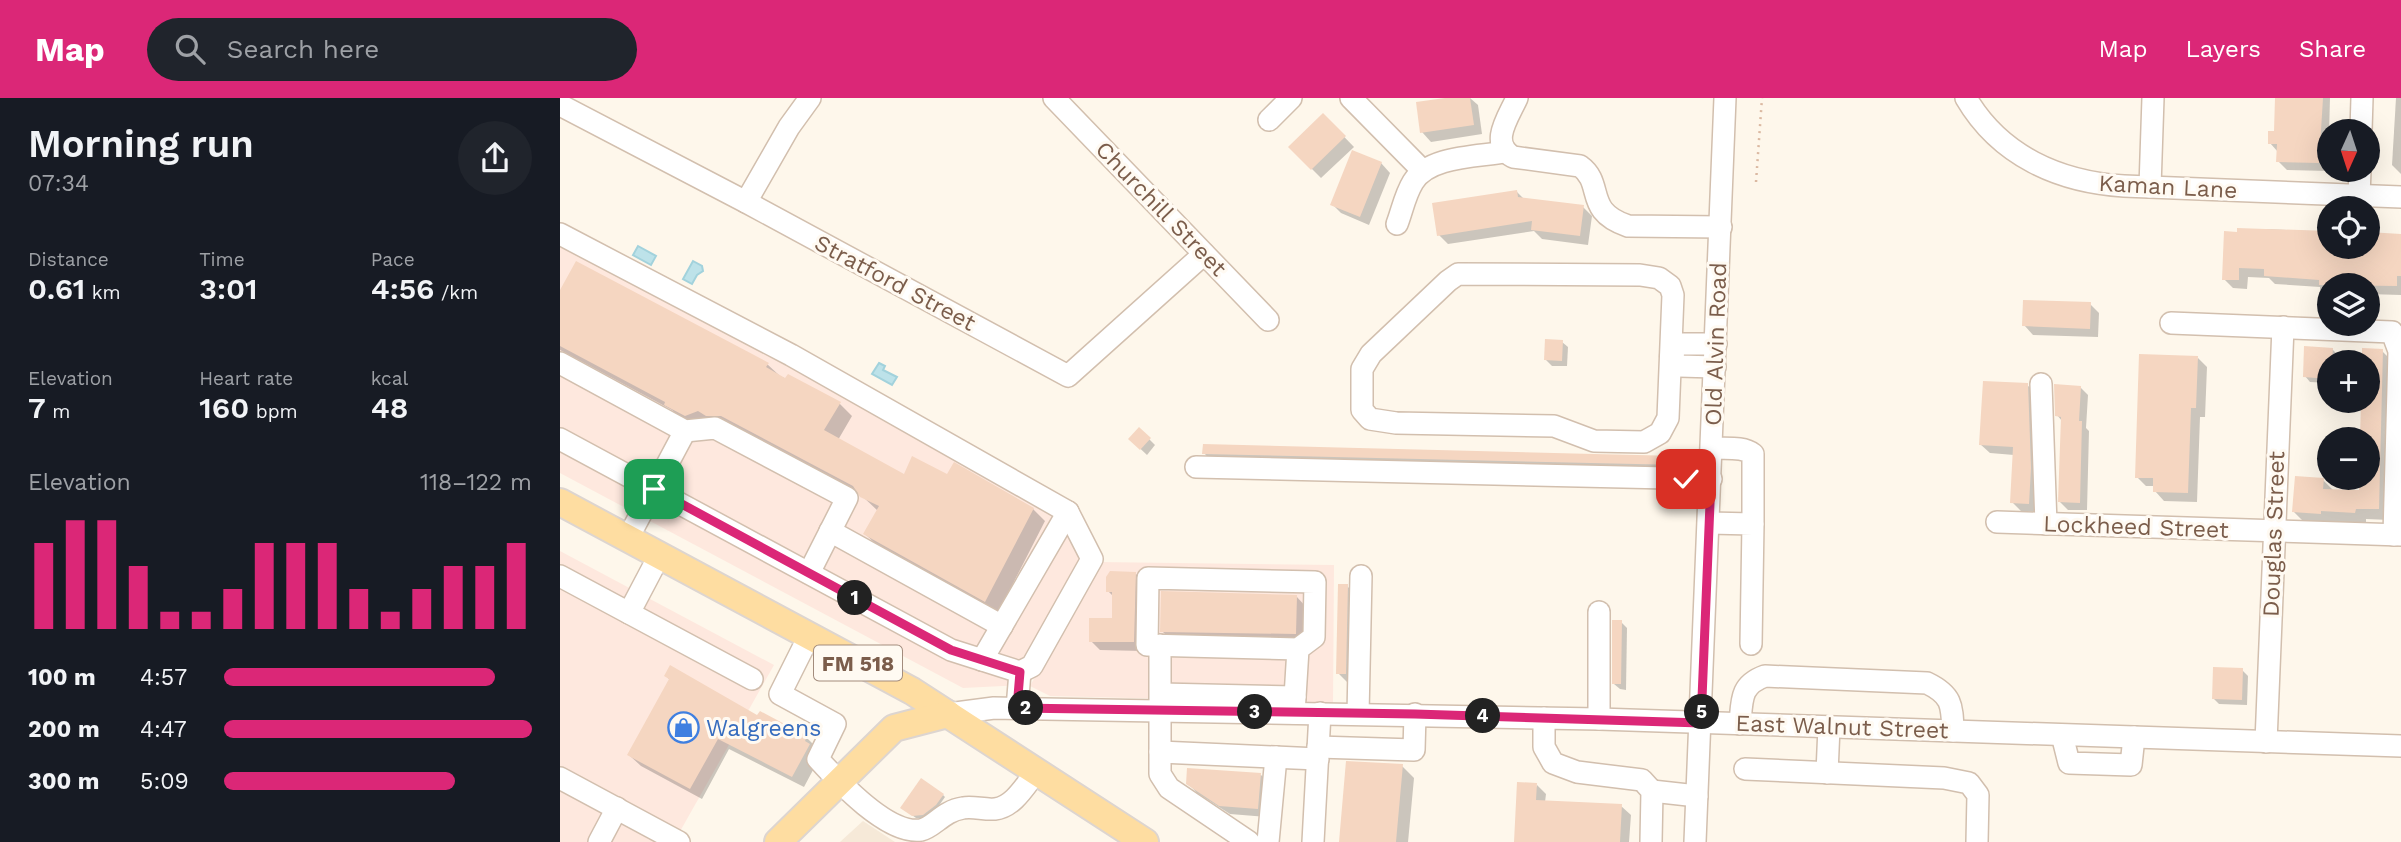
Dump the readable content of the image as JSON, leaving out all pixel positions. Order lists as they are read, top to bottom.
{
  "streets": {
    "main road": ["FM 518"],
    "street": [
      "Kaman Lane",
      "Churchill Street",
      "Stratford Street",
      "Old Alvin Road",
      "Lockheed Street",
      "Douglas Street",
      "East Walnut Street"
    ]
  },
  "crossings": [
    ["Churchill Street", "Stratford Street"],
    ["Old Alvin Road", "East Walnut Street"],
    ["Lockheed Street", "Douglas Street"],
    ["Douglas Street", "East Walnut Street"],
    ["FM 518", "East Walnut Street"]
  ],
  "places": {
    "shop": ["Walgreens"]
  },
  "north": "bottom",
  "page": {
    "header": "Map",
    "search": "Search here",
    "nav": ["Map", "Layers", "Share"],
    "heading": ["Morning run", "07:34"],
    "map_buttons": ["+", "−"],
    "stats": [
      ["Distance", "0.61 km"],
      ["Time", "3:01"],
      ["Pace", "4:56 /km"],
      ["Elevation", "7 m"],
      ["Heart rate", "160 bpm"],
      ["kcal", "48"]
    ],
    "chart": ["Elevation", "118–122 m"],
    "pins": [
      "1",
      "2",
      "3",
      "5",
      "4"
    ],
    "list": [
      {
        "name": "100 m",
        "note": "4:57"
      },
      {
        "name": "200 m",
        "note": "4:47"
      },
      {
        "name": "300 m",
        "note": "5:09"
      }
    ]
  }
}
